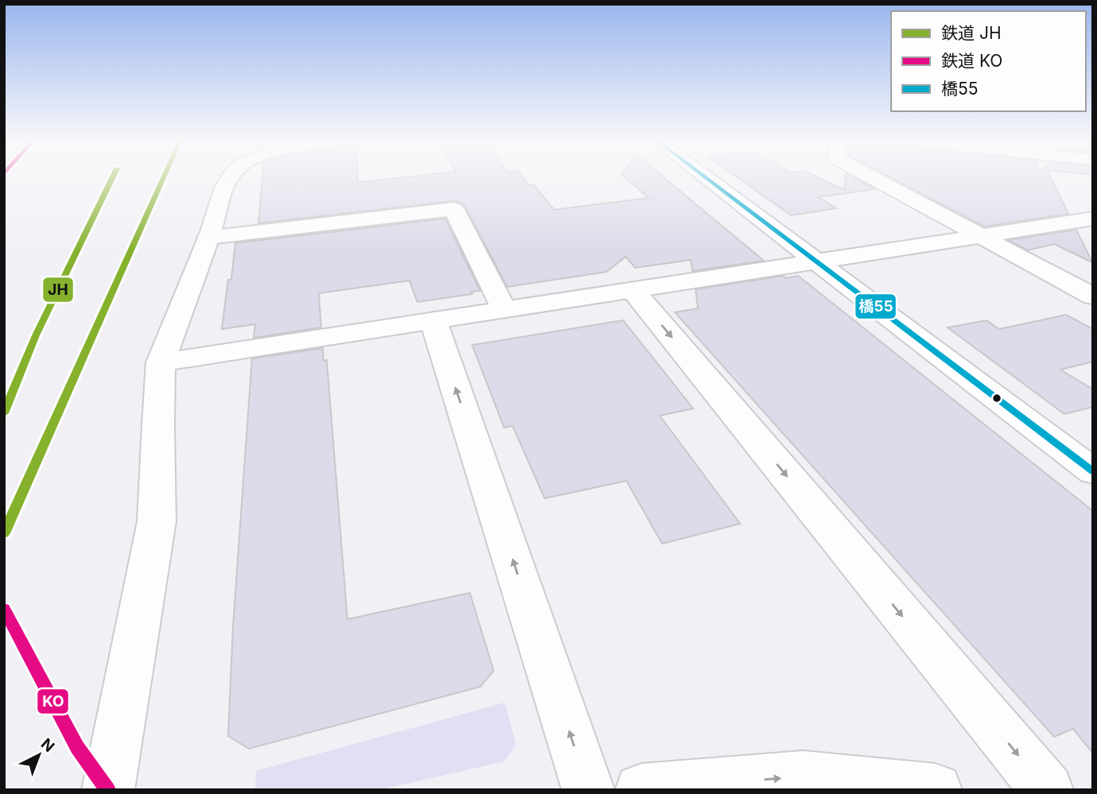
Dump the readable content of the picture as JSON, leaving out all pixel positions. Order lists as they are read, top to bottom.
{
  "lines": ["rail line JH", "transit line 橋55", "rail line KO"],
  "legend": ["鉄道 JH", "鉄道 KO", "橋55"],
  "north": "top right"
}
